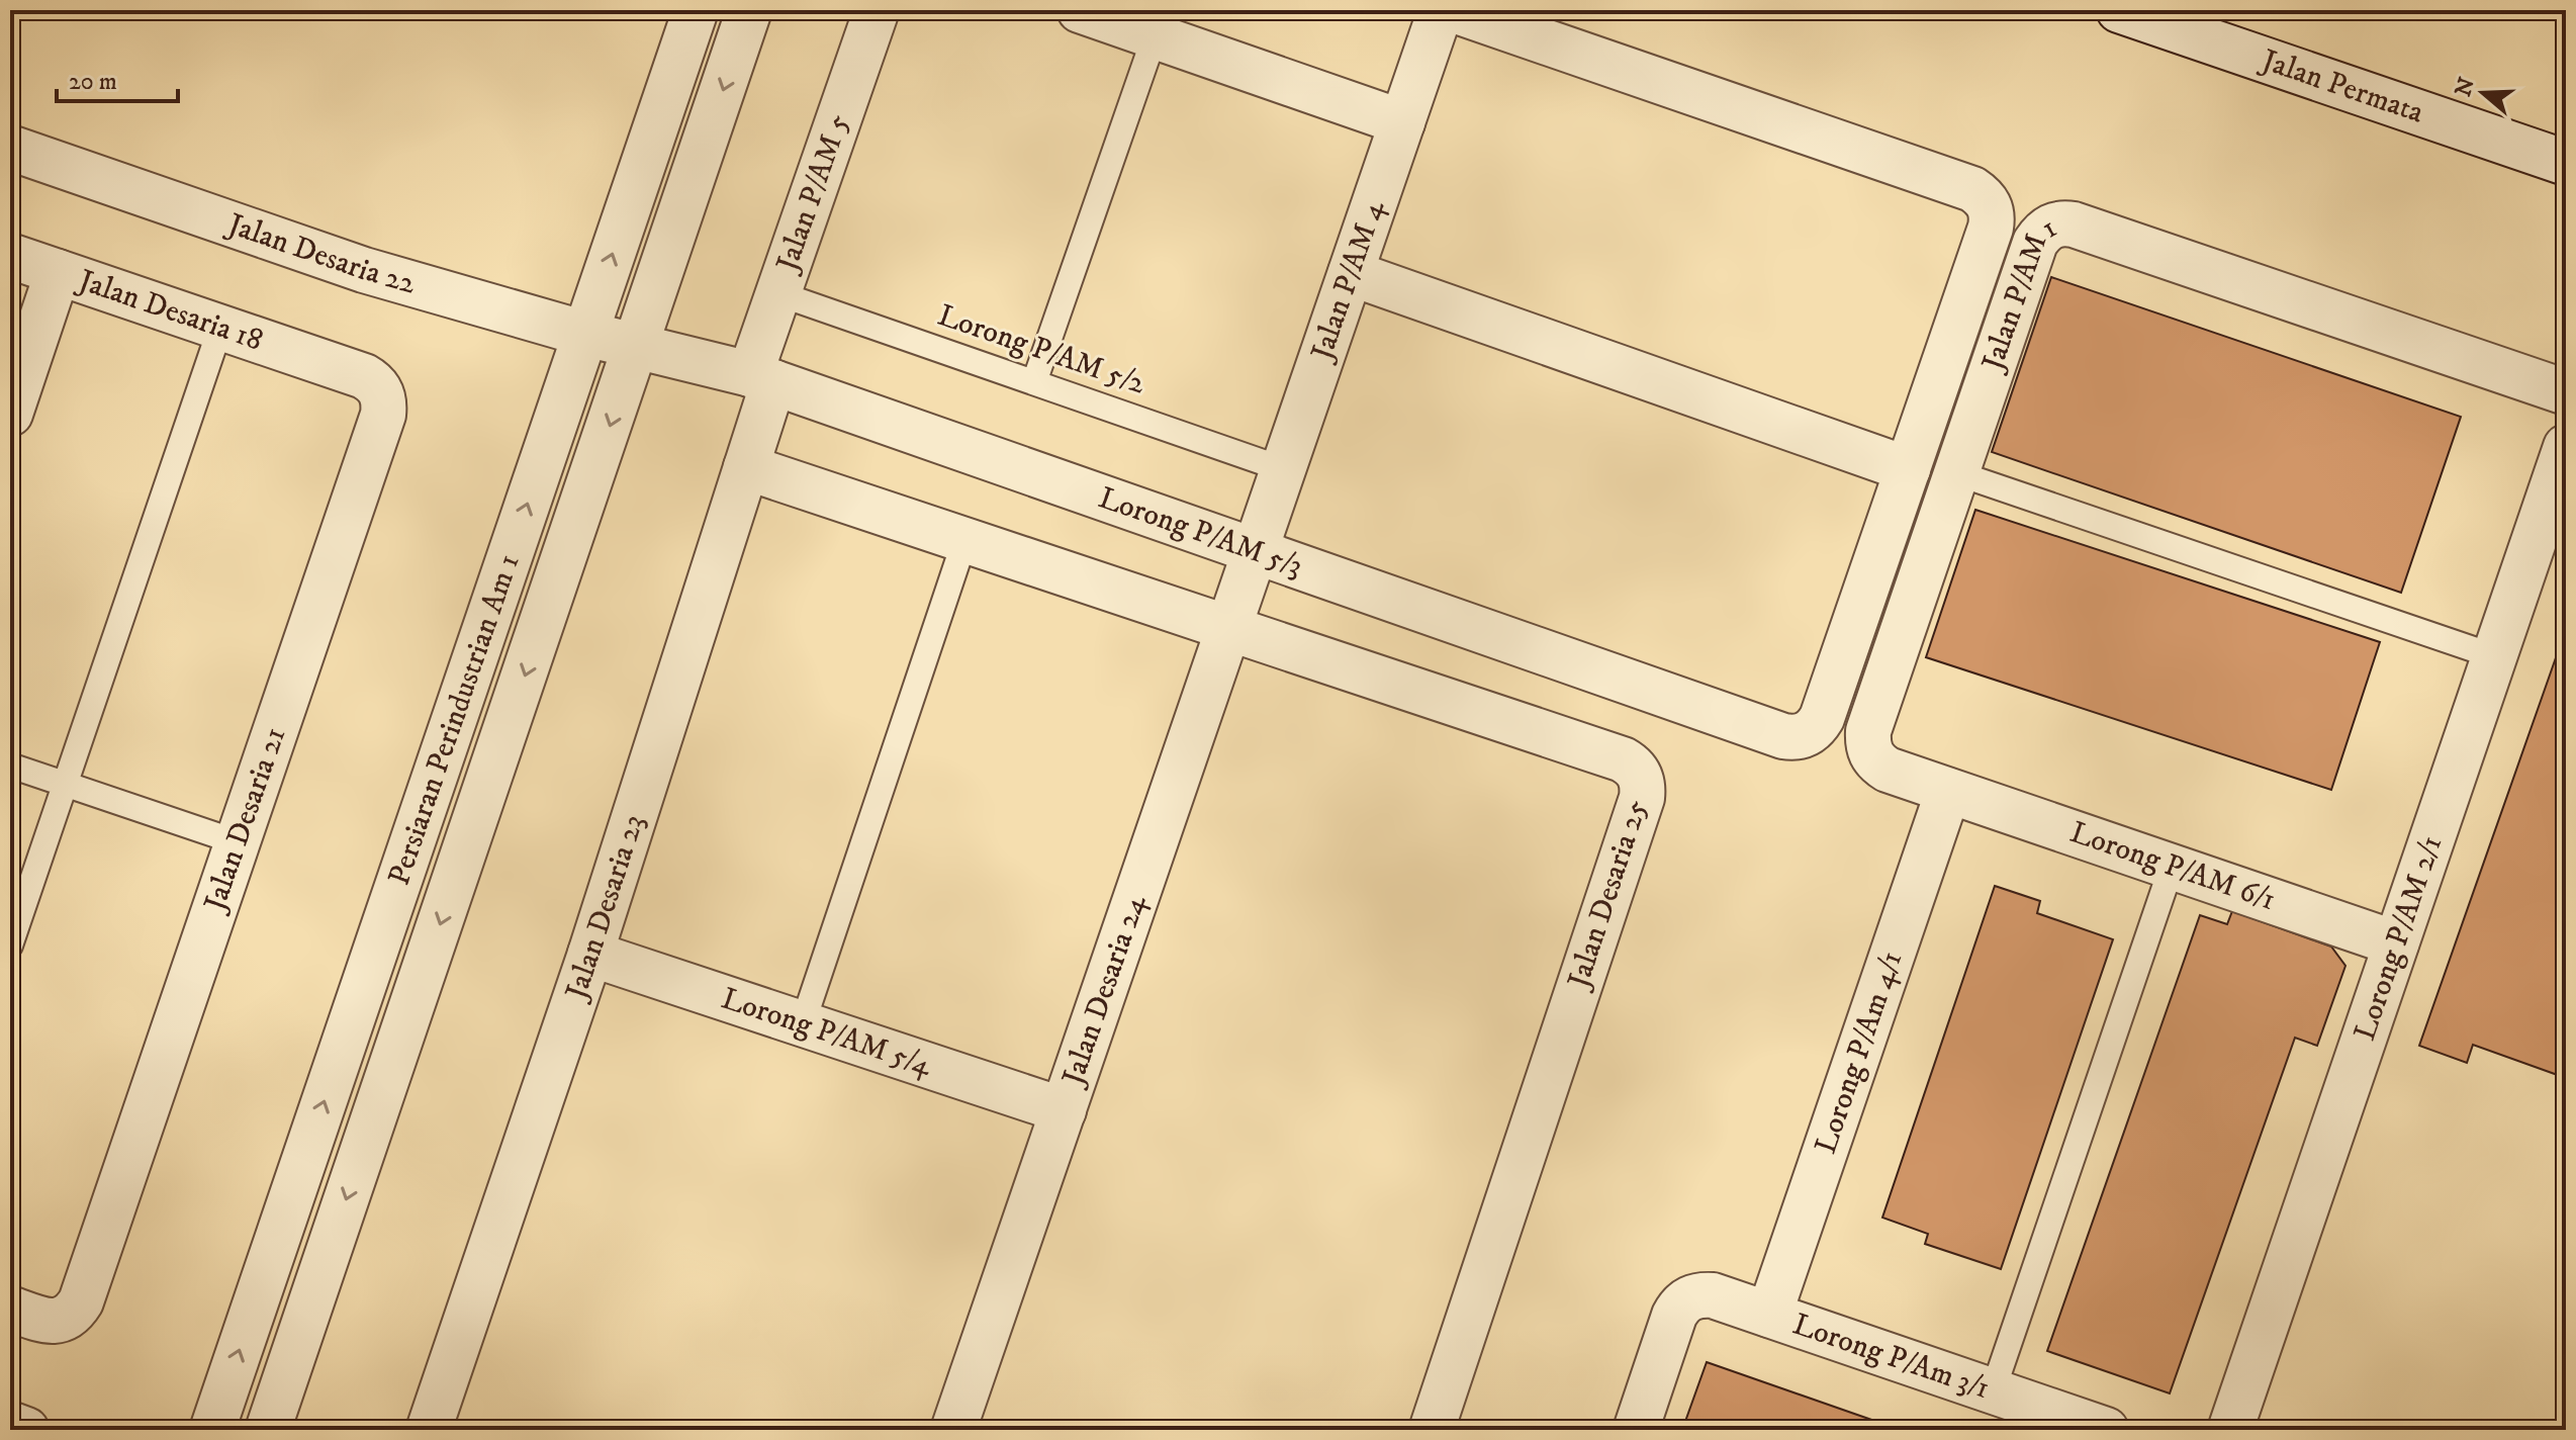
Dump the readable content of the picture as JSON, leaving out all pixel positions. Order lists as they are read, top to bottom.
{
  "streets": {
    "street": [
      "Jalan Permata",
      "Jalan P/AM 5",
      "Jalan Desaria 22",
      "Jalan P/AM 4",
      "Jalan P/AM 1",
      "Jalan Desaria 18",
      "Lorong P/AM 5/3",
      "Persiaran Perindustrian Am 1",
      "Jalan Desaria 21",
      "Lorong P/AM 6/1",
      "Jalan Desaria 25",
      "Jalan Desaria 23",
      "Lorong P/AM 2/1",
      "Jalan Desaria 24",
      "Lorong P/AM 5/4",
      "Lorong P/Am 4/1",
      "Lorong P/Am 3/1"
    ],
    "lane": ["Lorong P/AM 5/2"]
  },
  "crossings": [
    ["Jalan P/AM 5", "Lorong P/AM 5/2"],
    ["Jalan P/AM 5", "Lorong P/AM 5/3"],
    ["Jalan P/AM 5", "Jalan Desaria 23"],
    ["Jalan Desaria 22", "Lorong P/AM 5/3"],
    ["Jalan Desaria 22", "Persiaran Perindustrian Am 1"],
    ["Jalan P/AM 4", "Lorong P/AM 5/2"],
    ["Jalan P/AM 4", "Lorong P/AM 5/3"],
    ["Jalan P/AM 4", "Jalan Desaria 24"],
    ["Jalan P/AM 1", "Lorong P/AM 6/1"],
    ["Jalan P/AM 1", "Lorong P/Am 4/1"],
    ["Jalan Desaria 18", "Jalan Desaria 21"],
    ["Lorong P/AM 5/3", "Persiaran Perindustrian Am 1"],
    ["Lorong P/AM 5/3", "Jalan Desaria 23"],
    ["Lorong P/AM 5/3", "Jalan Desaria 24"],
    ["Lorong P/AM 6/1", "Lorong P/AM 2/1"],
    ["Lorong P/AM 6/1", "Lorong P/Am 4/1"],
    ["Jalan Desaria 25", "Jalan Desaria 24"],
    ["Jalan Desaria 23", "Lorong P/AM 5/4"],
    ["Jalan Desaria 24", "Lorong P/AM 5/4"],
    ["Lorong P/Am 4/1", "Lorong P/Am 3/1"]
  ],
  "scale_bar": "20 m",
  "north": "left"
}
